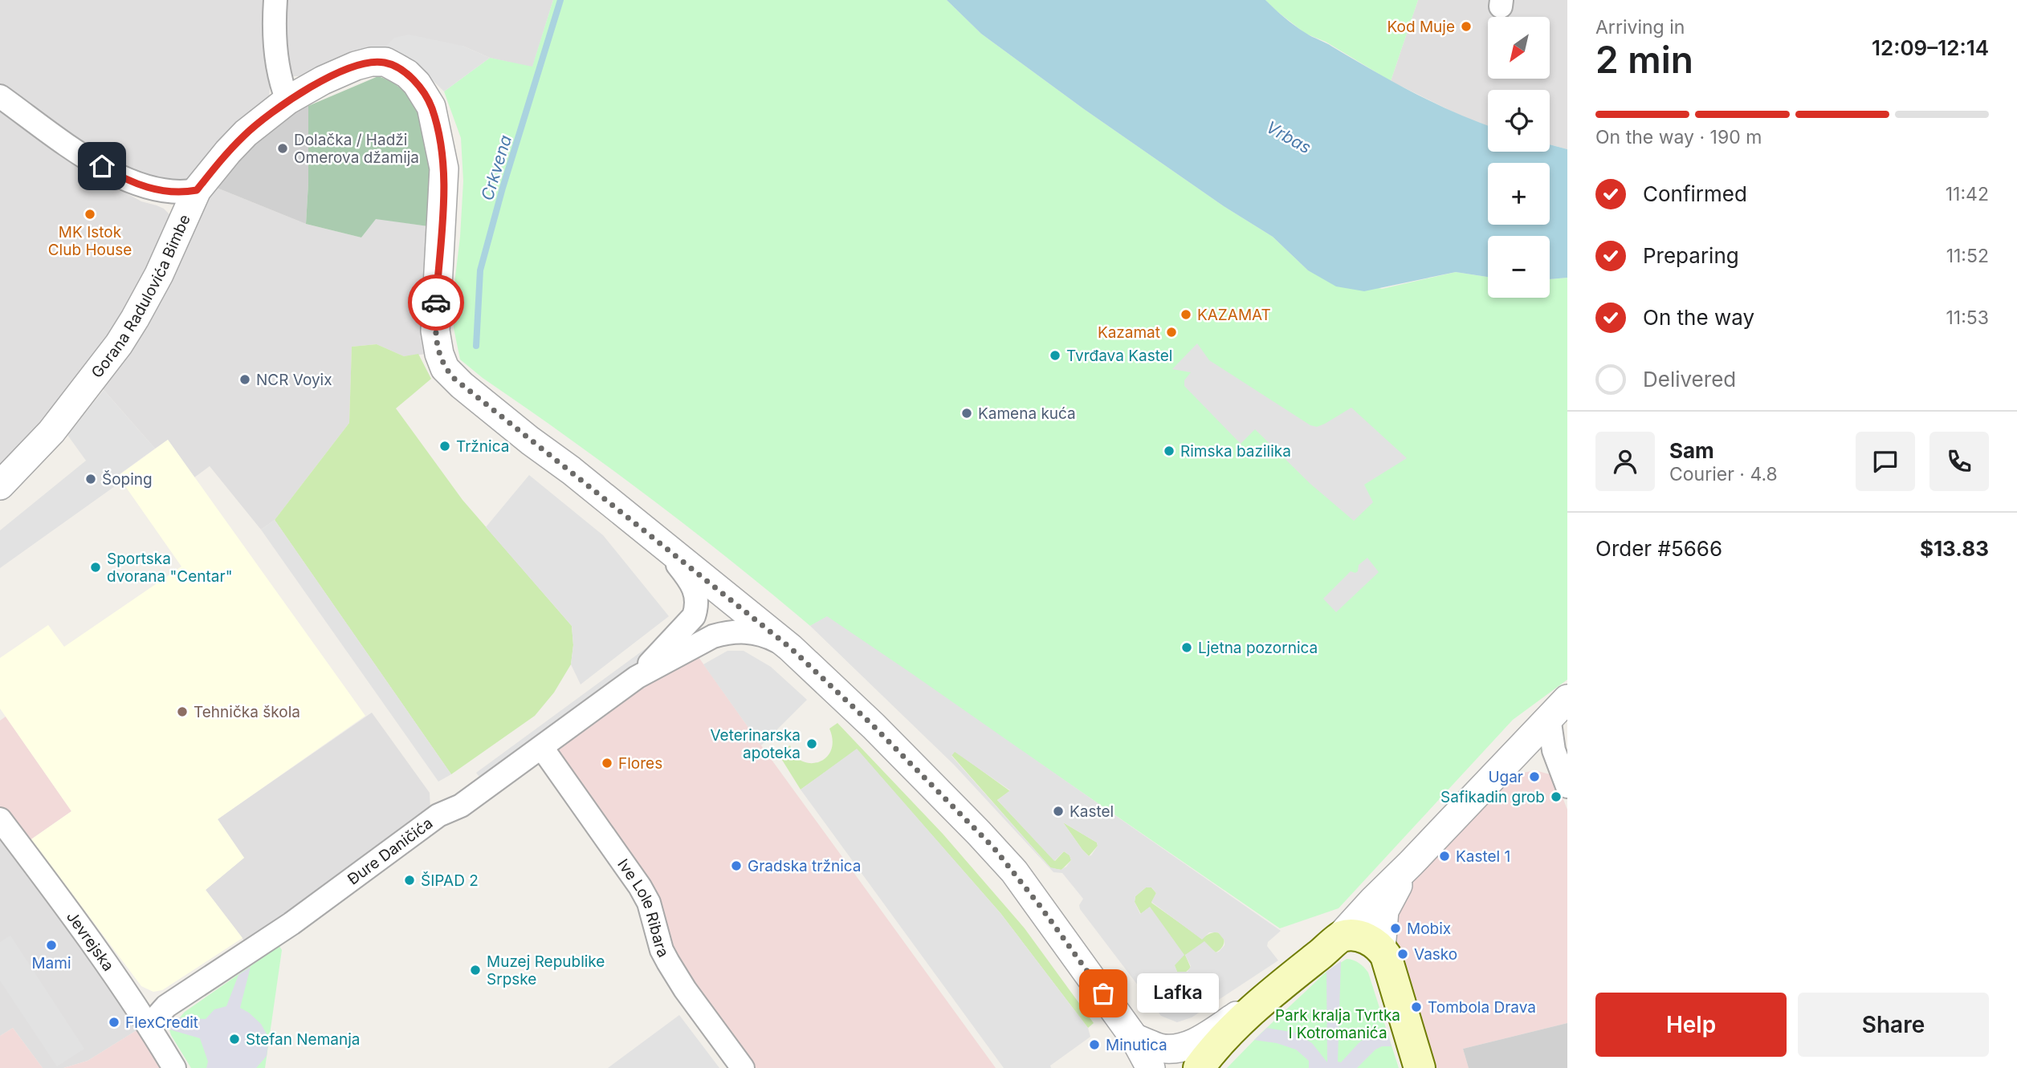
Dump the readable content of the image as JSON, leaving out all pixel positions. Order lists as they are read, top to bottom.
{
  "streets": {
    "street": [
      "Gorana Radulovića Bimbe",
      "Đure Daničića",
      "Ive Lole Ribara",
      "Jevrejska"
    ]
  },
  "crossings": [
    ["Gorana Radulovića Bimbe", "Đure Daničića"],
    ["Đure Daničića", "Ive Lole Ribara"],
    ["Đure Daničića", "Jevrejska"]
  ],
  "water": ["Vrbas", "Crkvena"],
  "parks": ["Park kralja Tvrtka I Kotromanića"],
  "places": [
    "Kod Muje",
    "Dolačka / Hadži Omerova džamija",
    "MK Istok Club House",
    "KAZAMAT",
    "Kazamat",
    "Tvrđava Kastel",
    "NCR Voyix",
    "Kamena kuća",
    "Tržnica",
    "Rimska bazilika",
    "Šoping",
    "Sportska dvorana \"Centar\"",
    "Ljetna pozornica",
    "Tehnička škola",
    "Veterinarska apoteka",
    "Flores",
    "Ugar",
    "Safikadin grob",
    "Kastel",
    "Kastel 1",
    "Gradska tržnica",
    "ŠIPAD 2",
    "Mobix",
    "Mami",
    "Vasko",
    "Muzej Republike Srpske",
    "Lafka",
    "Tombola Drava",
    "FlexCredit",
    "Stefan Nemanja",
    "Minutica"
  ],
  "north": "bottom left",
  "page": {
    "heading": ["2 min", "Arriving in", "12:09–12:14"],
    "panel": [
      "Sam",
      "Courier · 4.8",
      "Order #5666",
      "$13.83"
    ],
    "map_buttons": ["+", "−"],
    "bar": "On the way · 190 m",
    "list": [
      ["Confirmed", "11:42"],
      ["Preparing", "11:52"],
      ["On the way", "11:53"],
      "Delivered"
    ],
    "bubble": "Lafka",
    "buttons": ["Help", "Share"]
  }
}
